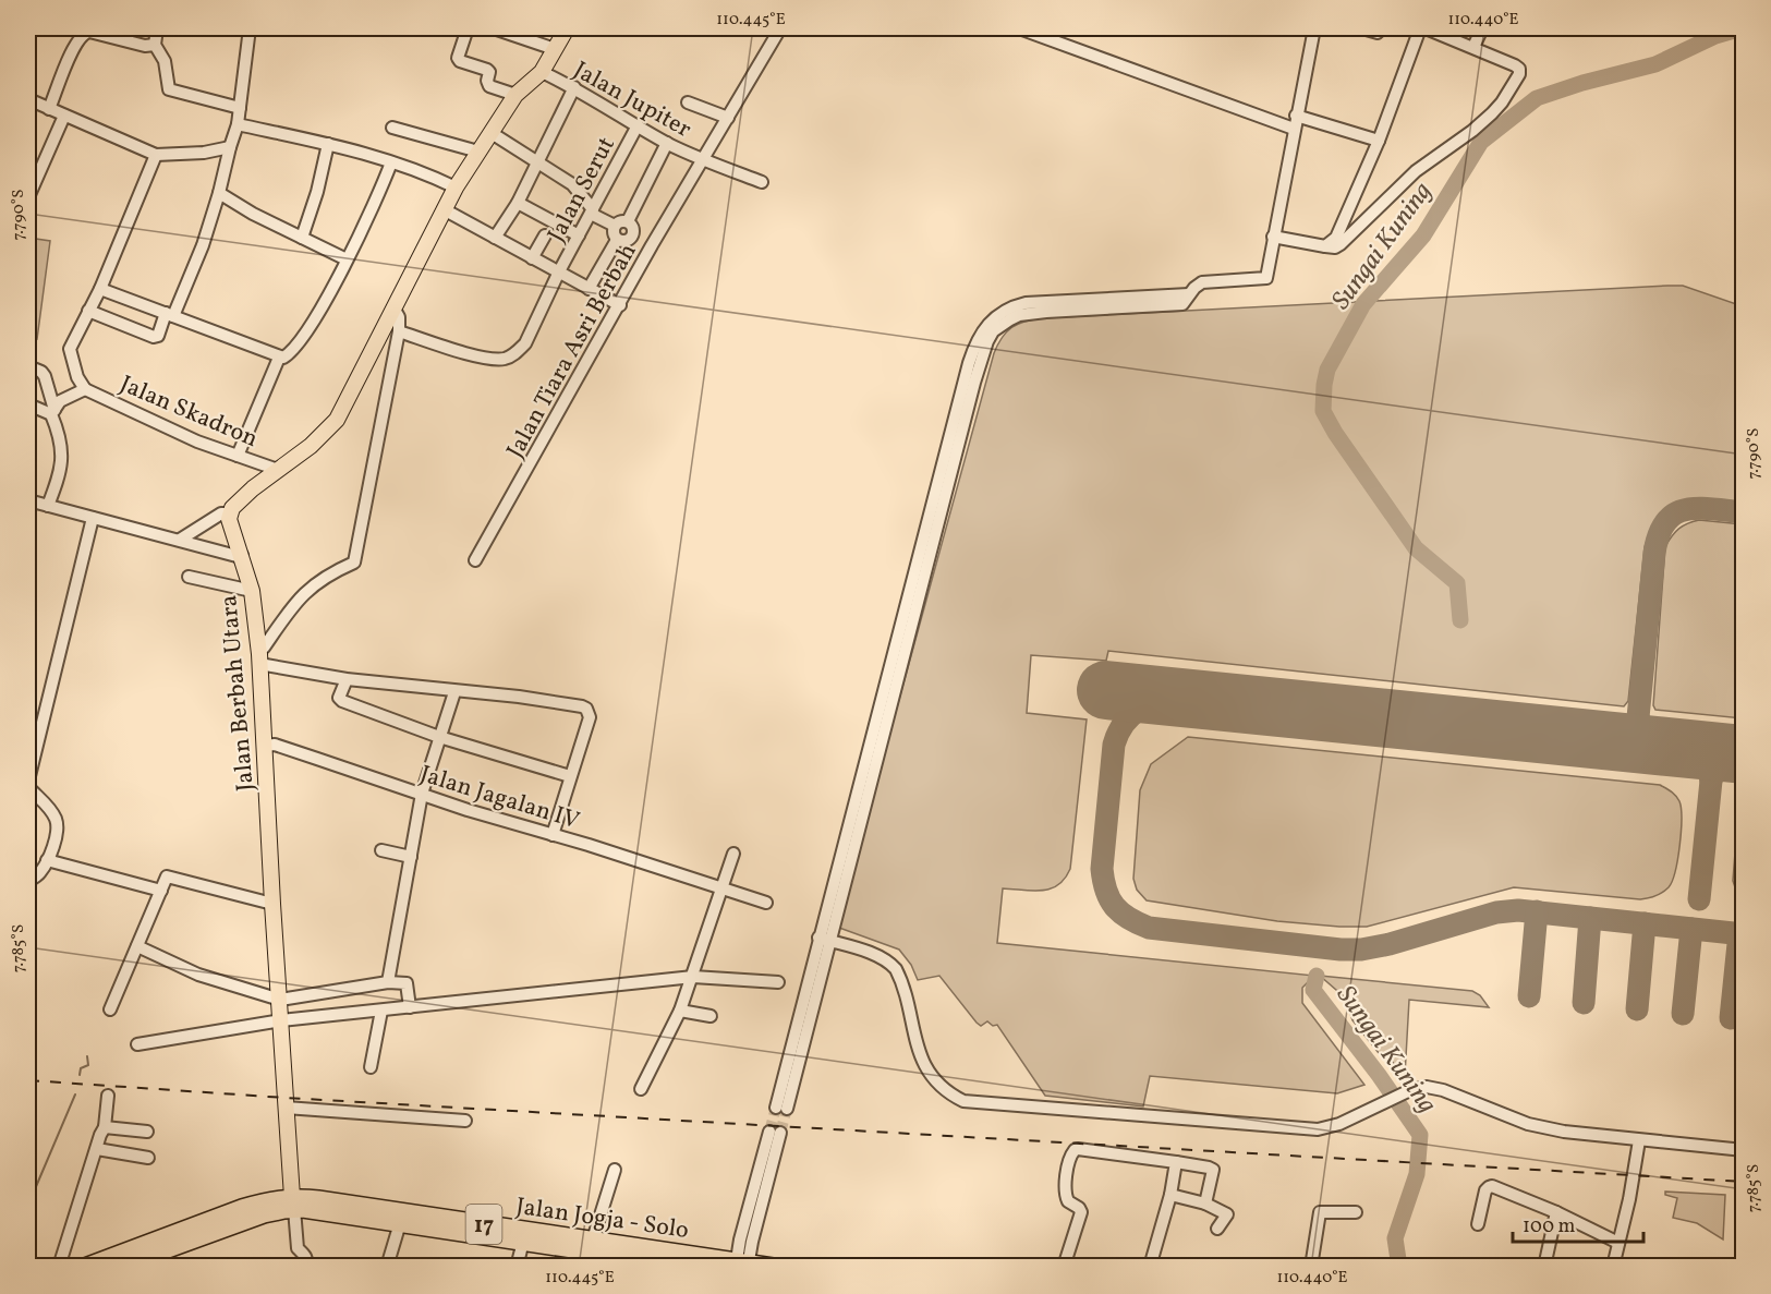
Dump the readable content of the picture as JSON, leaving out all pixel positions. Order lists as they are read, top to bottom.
{
  "streets": {
    "highway": ["Jalan Jogja - Solo", "17"],
    "main road": ["Jalan Berbah Utara"],
    "street": [
      "Jalan Jupiter",
      "Jalan Serut",
      "Jalan Tiara Asri Berbah",
      "Jalan Skadron",
      "Jalan Jagalan IV"
    ]
  },
  "crossings": [
    ["Jalan Jupiter", "Jalan Serut"],
    ["Jalan Jupiter", "Jalan Tiara Asri Berbah"],
    ["Jalan Berbah Utara", "Jalan Jagalan IV"],
    ["Jalan Berbah Utara", "Jalan Jogja - Solo"]
  ],
  "water": ["Sungai Kuning"],
  "scale_bar": "100 m",
  "coordinates": [
    "110.445°E",
    "110.440°E",
    "7.790°S",
    "7.785°S"
  ]
}
